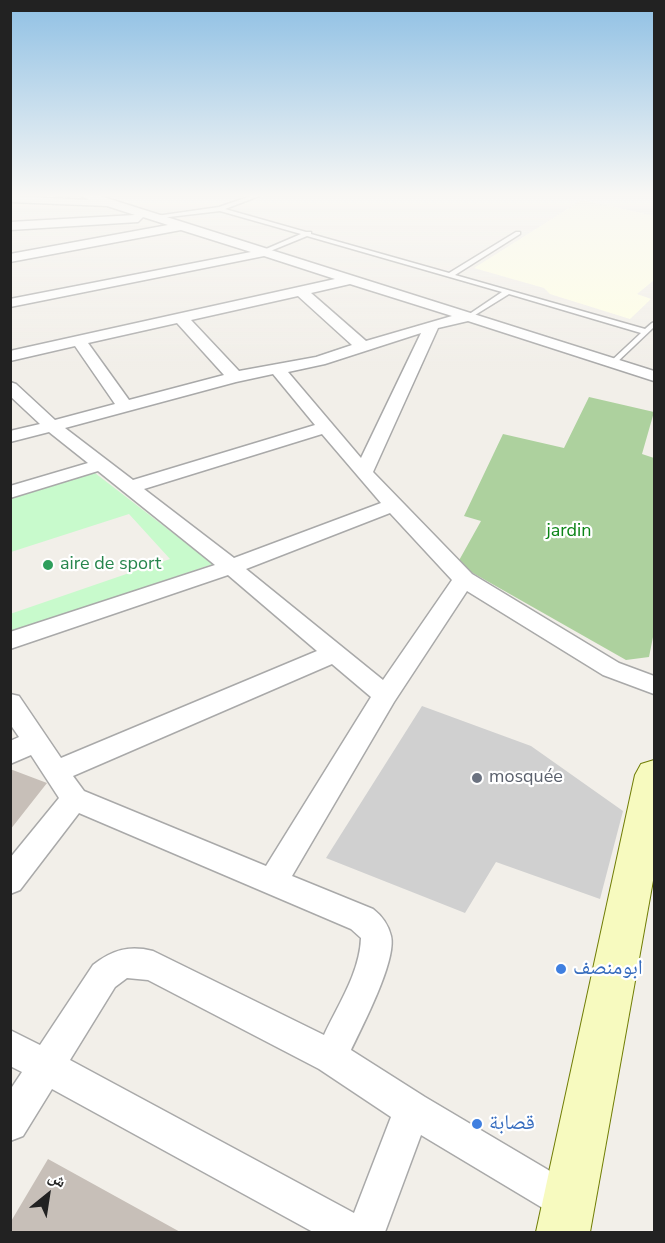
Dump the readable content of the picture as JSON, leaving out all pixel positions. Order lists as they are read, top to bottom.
{
  "parks": ["jardin"],
  "places": [
    "aire de sport",
    "mosquée",
    "ابومنصف",
    "قصابة"
  ],
  "north": "top right"
}
